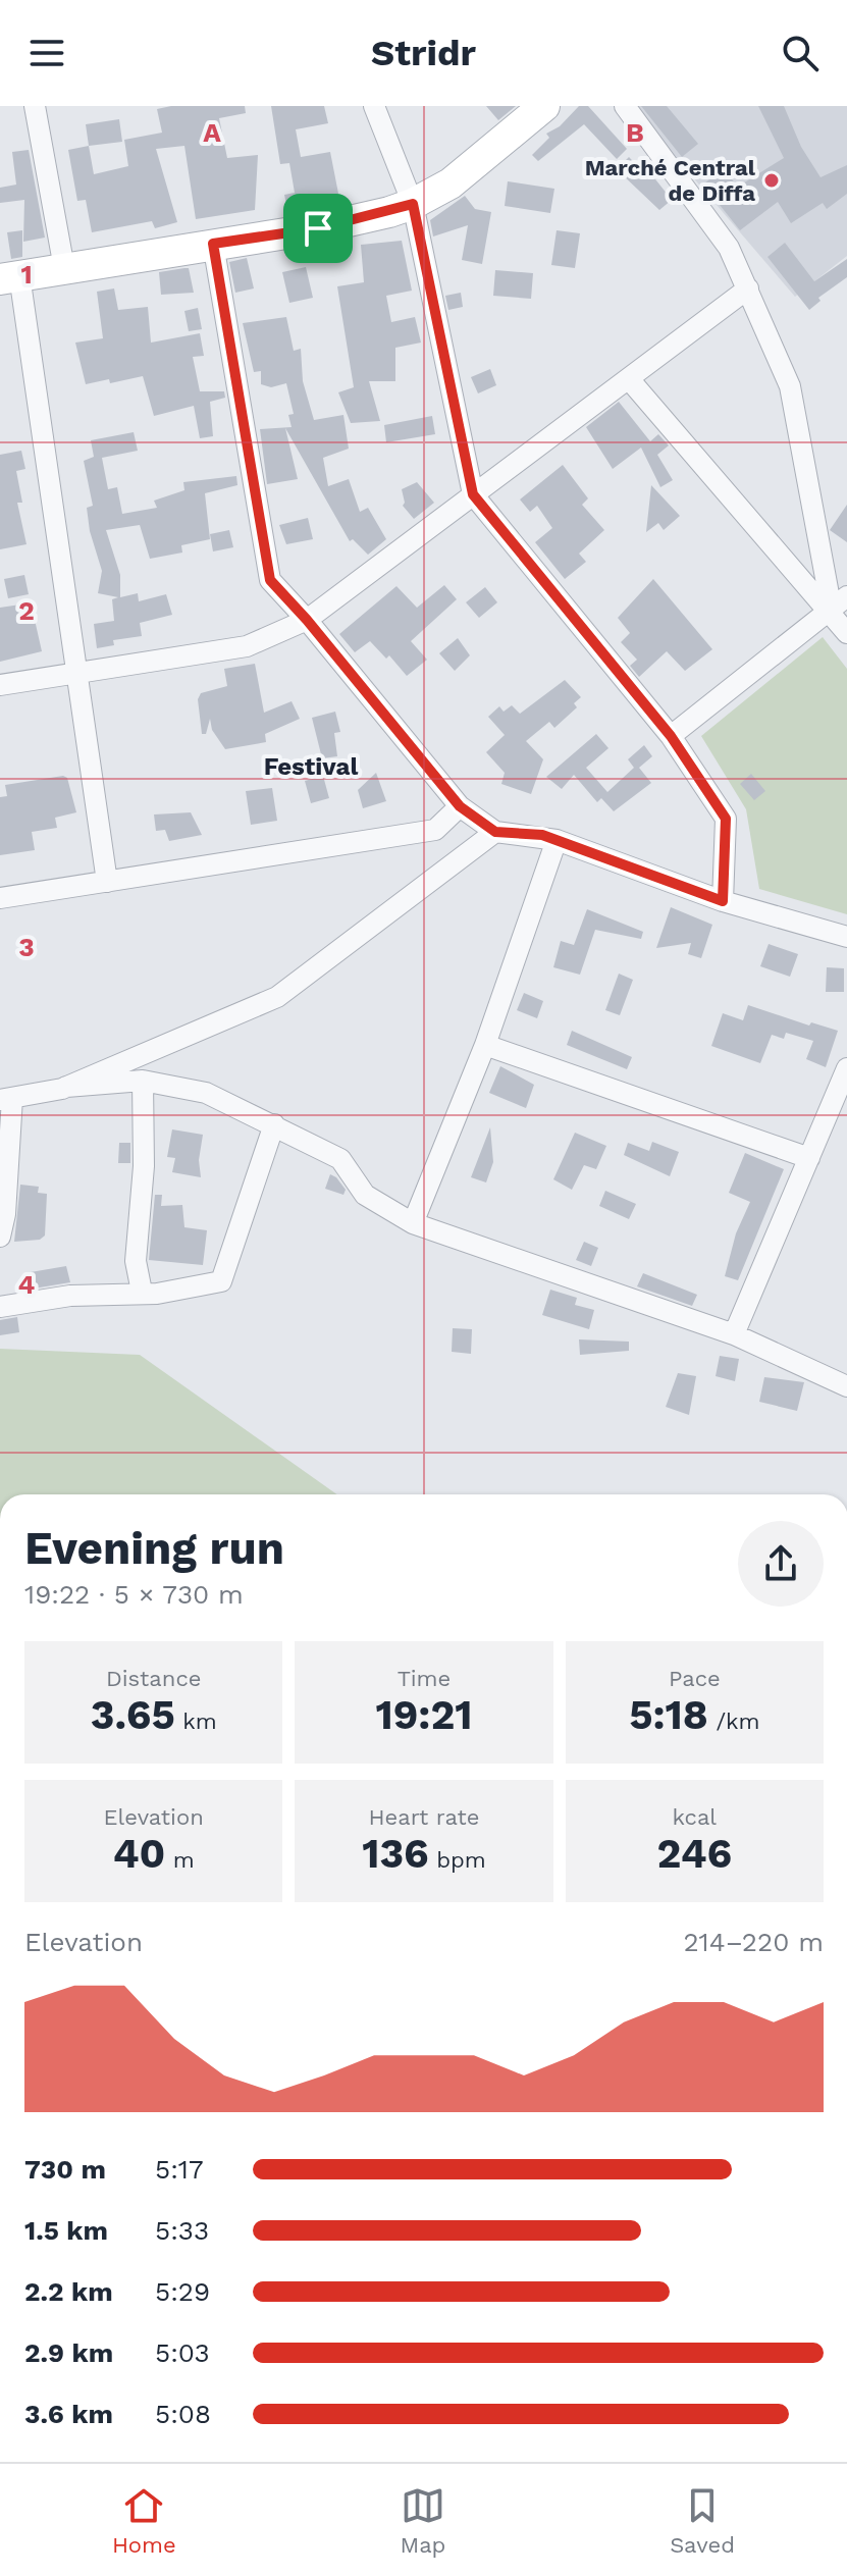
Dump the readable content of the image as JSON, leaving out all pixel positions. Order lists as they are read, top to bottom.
{
  "districts": ["Festival"],
  "places": ["Marché Central de Diffa"],
  "page": {
    "header": "Stridr",
    "heading": ["Evening run", "19:22 · 5 × 730 m"],
    "stats": [
      ["Distance", "3.65 km"],
      ["Time", "19:21"],
      ["Pace", "5:18 /km"],
      ["Elevation", "40 m"],
      ["Heart rate", "136 bpm"],
      ["kcal", "246"]
    ],
    "chart": ["Elevation", "214–220 m"],
    "list": [
      {
        "name": "730 m",
        "note": "5:17"
      },
      {
        "name": "1.5 km",
        "note": "5:33"
      },
      {
        "name": "2.2 km",
        "note": "5:29"
      },
      {
        "name": "2.9 km",
        "note": "5:03"
      },
      {
        "name": "3.6 km",
        "note": "5:08"
      }
    ],
    "tabs": ["Home", "Map", "Saved"]
  },
  "grid": {
    "columns": ["A", "B"],
    "rows": [
      "1",
      "2",
      "3",
      "4"
    ]
  }
}
